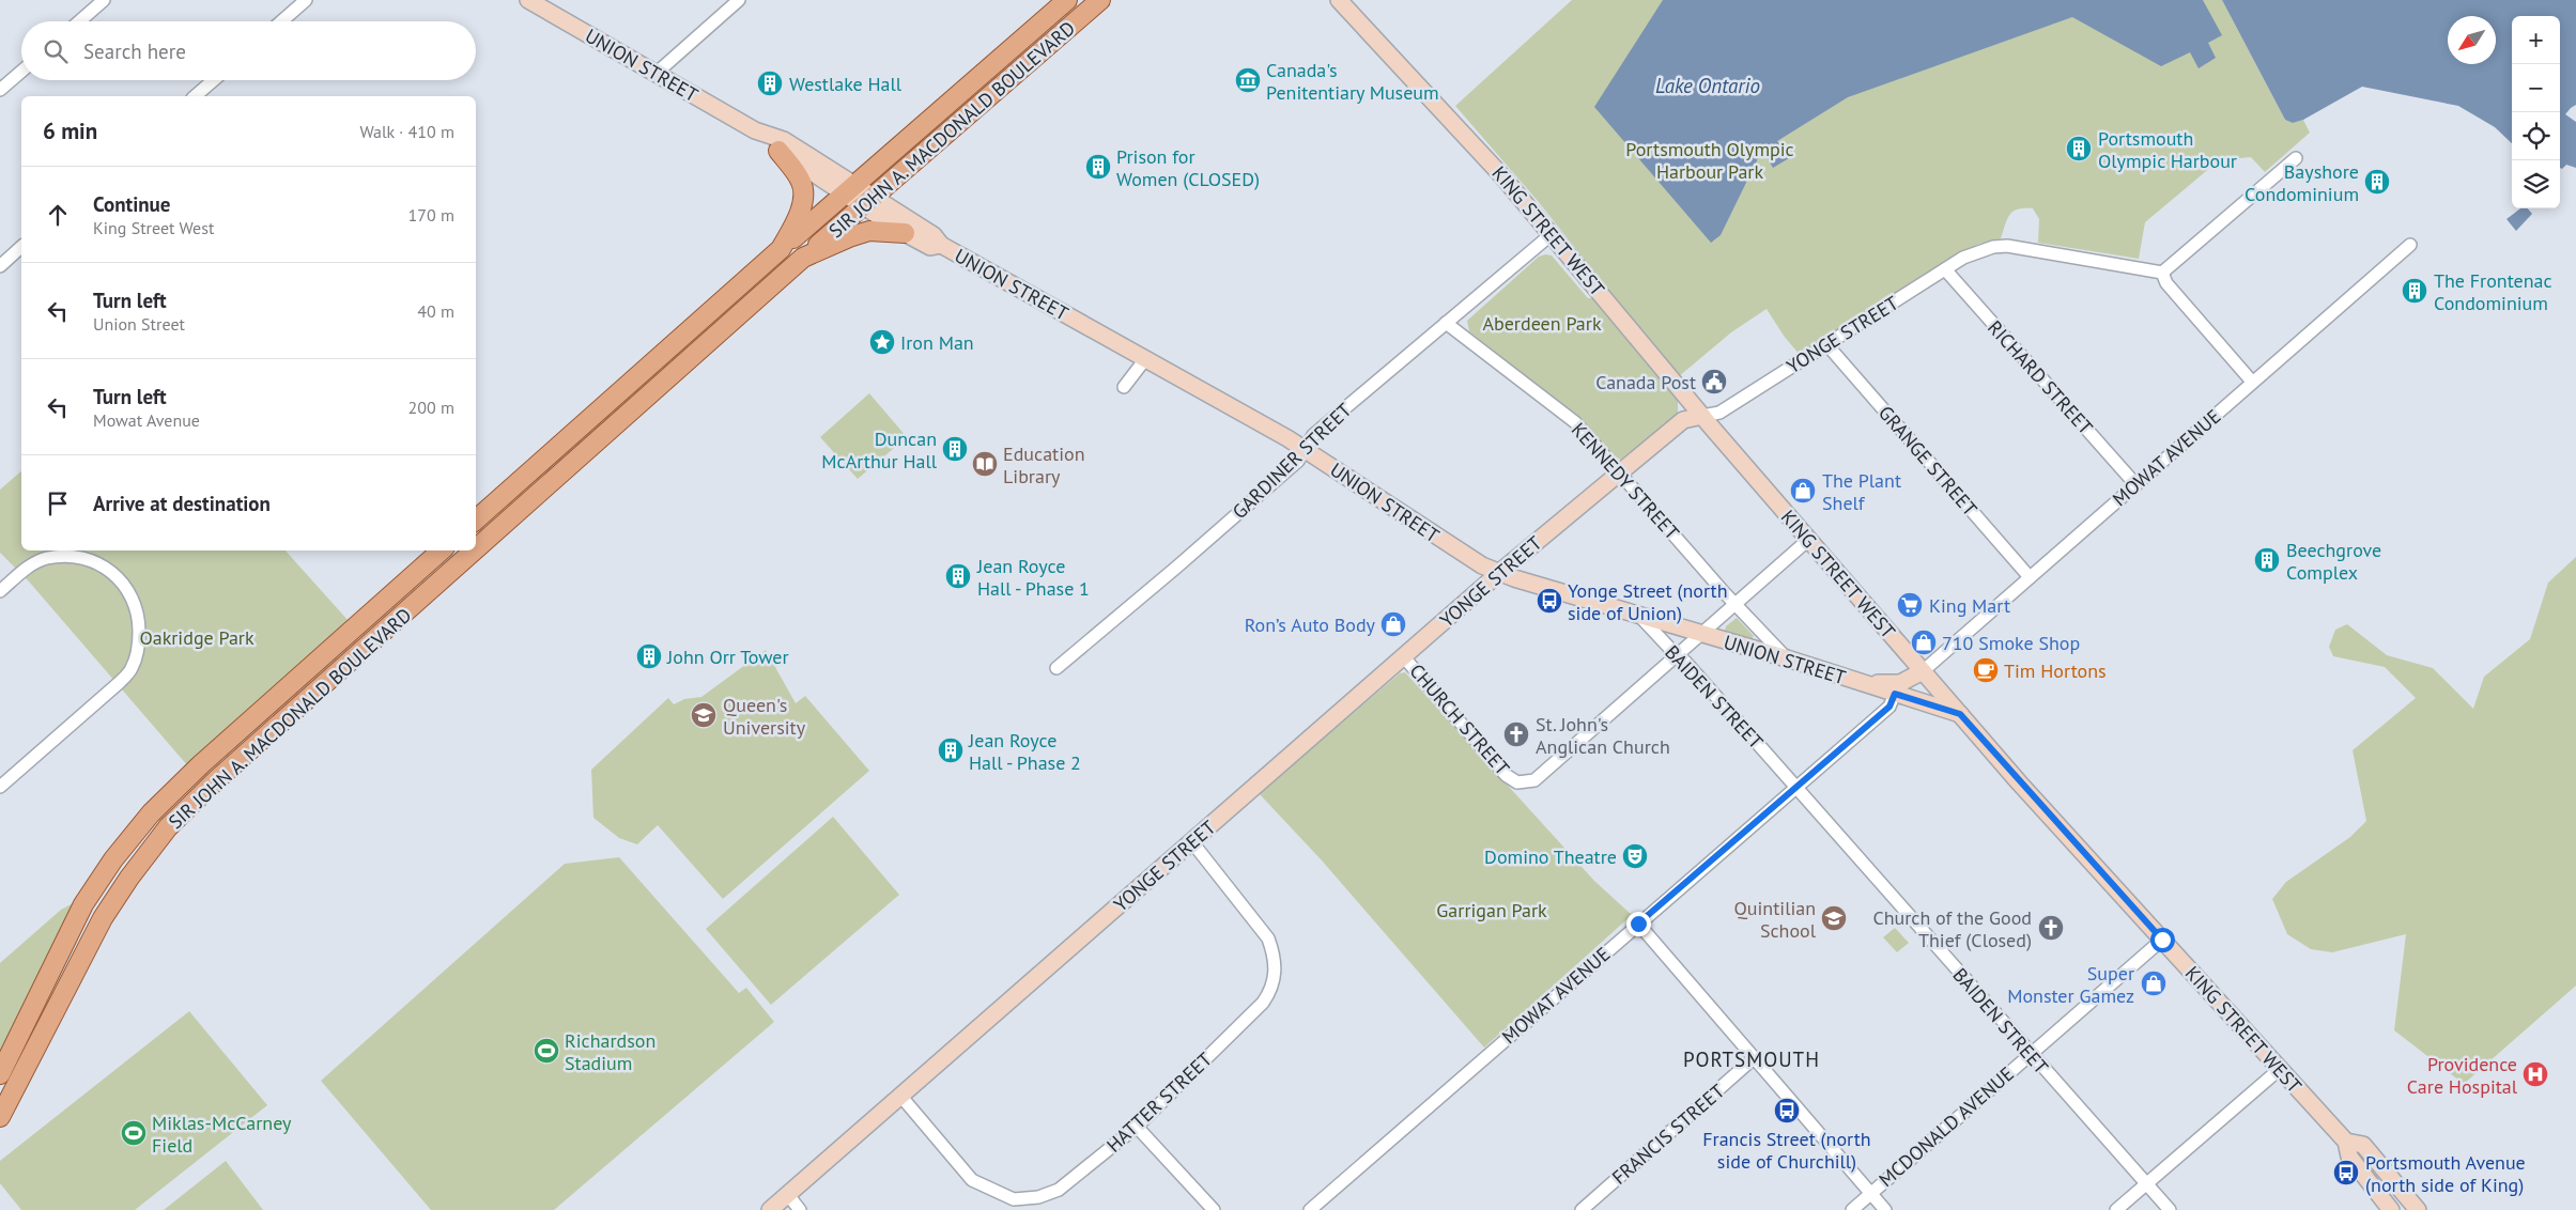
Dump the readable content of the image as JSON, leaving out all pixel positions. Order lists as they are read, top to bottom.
{
  "streets": {
    "main road": [
      "UNION STREET",
      "SIR JOHN A. MACDONALD BOULEVARD",
      "KING STREET WEST",
      "YONGE STREET"
    ],
    "street": [
      "RICHARD STREET",
      "MOWAT AVENUE",
      "GARDINER STREET",
      "GRANGE STREET",
      "KENNEDY STREET",
      "BAIDEN STREET",
      "CHURCH STREET",
      "HATTER STREET",
      "MCDONALD AVENUE",
      "FRANCIS STREET"
    ]
  },
  "crossings": [
    ["UNION STREET", "SIR JOHN A. MACDONALD BOULEVARD"],
    ["UNION STREET", "KING STREET WEST"],
    ["UNION STREET", "YONGE STREET"],
    ["UNION STREET", "MOWAT AVENUE"],
    ["UNION STREET", "GARDINER STREET"],
    ["UNION STREET", "KENNEDY STREET"],
    ["UNION STREET", "BAIDEN STREET"],
    ["UNION STREET", "CHURCH STREET"],
    ["KING STREET WEST", "YONGE STREET"],
    ["KING STREET WEST", "MOWAT AVENUE"],
    ["KING STREET WEST", "GARDINER STREET"],
    ["KING STREET WEST", "CHURCH STREET"],
    ["KING STREET WEST", "MCDONALD AVENUE"],
    ["YONGE STREET", "RICHARD STREET"],
    ["YONGE STREET", "GRANGE STREET"],
    ["YONGE STREET", "KENNEDY STREET"],
    ["YONGE STREET", "CHURCH STREET"],
    ["YONGE STREET", "HATTER STREET"],
    ["RICHARD STREET", "MOWAT AVENUE"],
    ["MOWAT AVENUE", "GRANGE STREET"],
    ["MOWAT AVENUE", "BAIDEN STREET"],
    ["GARDINER STREET", "KENNEDY STREET"],
    ["KENNEDY STREET", "CHURCH STREET"],
    ["BAIDEN STREET", "CHURCH STREET"],
    ["BAIDEN STREET", "MCDONALD AVENUE"]
  ],
  "districts": ["PORTSMOUTH"],
  "water": ["Lake Ontario"],
  "parks": [
    "Portsmouth Olympic Harbour Park",
    "Aberdeen Park",
    "Oakridge Park",
    "Garrigan Park"
  ],
  "places": {
    "museum": ["Canada's Penitentiary Museum"],
    "building": [
      "Westlake Hall",
      "Portsmouth Olympic Harbour",
      "Prison for Women (CLOSED)",
      "Bayshore Condominium",
      "The Frontenac Condominium",
      "Duncan McArthur Hall",
      "Beechgrove Complex",
      "Jean Royce Hall - Phase 1",
      "John Orr Tower",
      "Jean Royce Hall - Phase 2"
    ],
    "place": ["Iron Man"],
    "public building": ["Canada Post"],
    "library": ["Education Library"],
    "shop": [
      "The Plant Shelf",
      "Ron’s Auto Body",
      "710 Smoke Shop",
      "Super Monster Gamez"
    ],
    "bus stop": ["Yonge Street (north side of Union)", "Francis Street (north side of Churchill)", "Portsmouth Avenue (north side of King)"],
    "supermarket": ["King Mart"],
    "cafe": ["Tim Hortons"],
    "school or university": ["Queen's University", "Quintilian School"],
    "church": ["St. John's Anglican Church", "Church of the Good Thief (Closed)"],
    "theatre": ["Domino Theatre"],
    "sports": ["Richardson Stadium", "Miklas-McCarney Field"],
    "hospital": ["Providence Care Hospital"]
  },
  "north": "bottom left",
  "page": {
    "map_buttons": ["+", "−"],
    "search": "Search here",
    "heading": ["6 min", "Walk · 410 m"],
    "list": [
      ["Continue", "King Street West", "170 m"],
      ["Turn left", "Union Street", "40 m"],
      ["Turn left", "Mowat Avenue", "200 m"],
      "Arrive at destination"
    ]
  }
}
